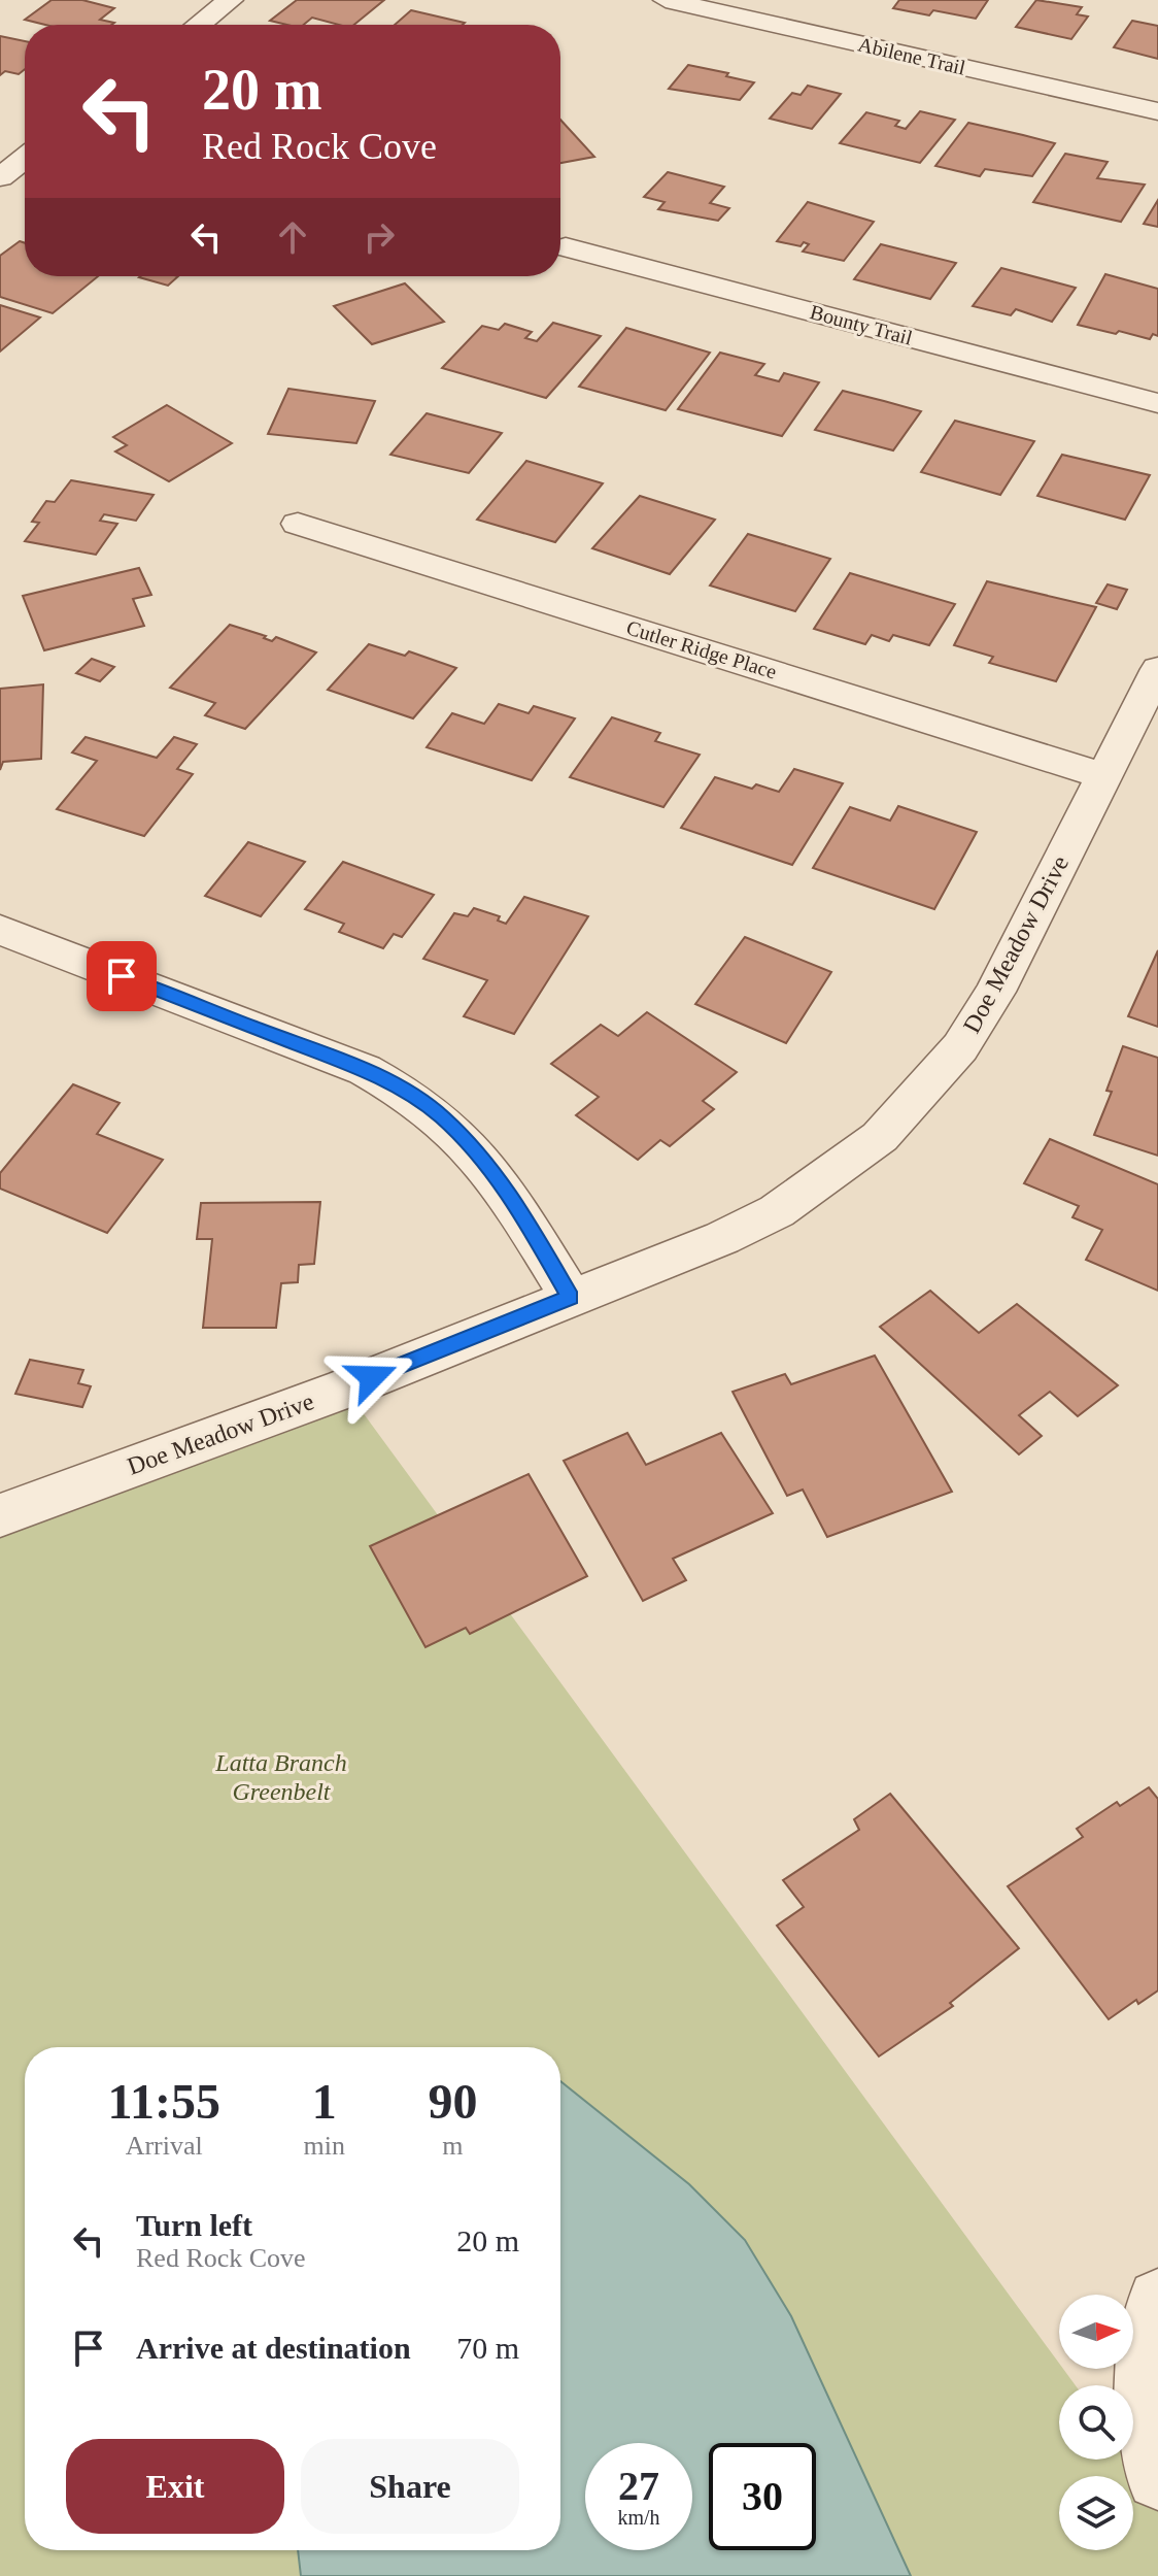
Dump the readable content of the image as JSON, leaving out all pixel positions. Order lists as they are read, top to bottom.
{
  "streets": {
    "street": [
      "Abilene Trail",
      "Bounty Trail",
      "Cutler Ridge Place",
      "Doe Meadow Drive"
    ]
  },
  "crossings": [
    ["Cutler Ridge Place", "Doe Meadow Drive"]
  ],
  "parks": ["Latta Branch Greenbelt"],
  "north": "right",
  "page": {
    "turn": ["20 m", "Red Rock Cove"],
    "eta": [
      "11:55",
      "Arrival",
      "1",
      "min",
      "90",
      "m"
    ],
    "list": [
      {
        "name": "Turn left",
        "note": "Red Rock Cove",
        "value": "20 m"
      },
      {
        "name": "Arrive at destination",
        "value": "70 m"
      }
    ],
    "buttons": ["Exit", "Share"],
    "speed": "27 km/h",
    "limit": "30"
  }
}
